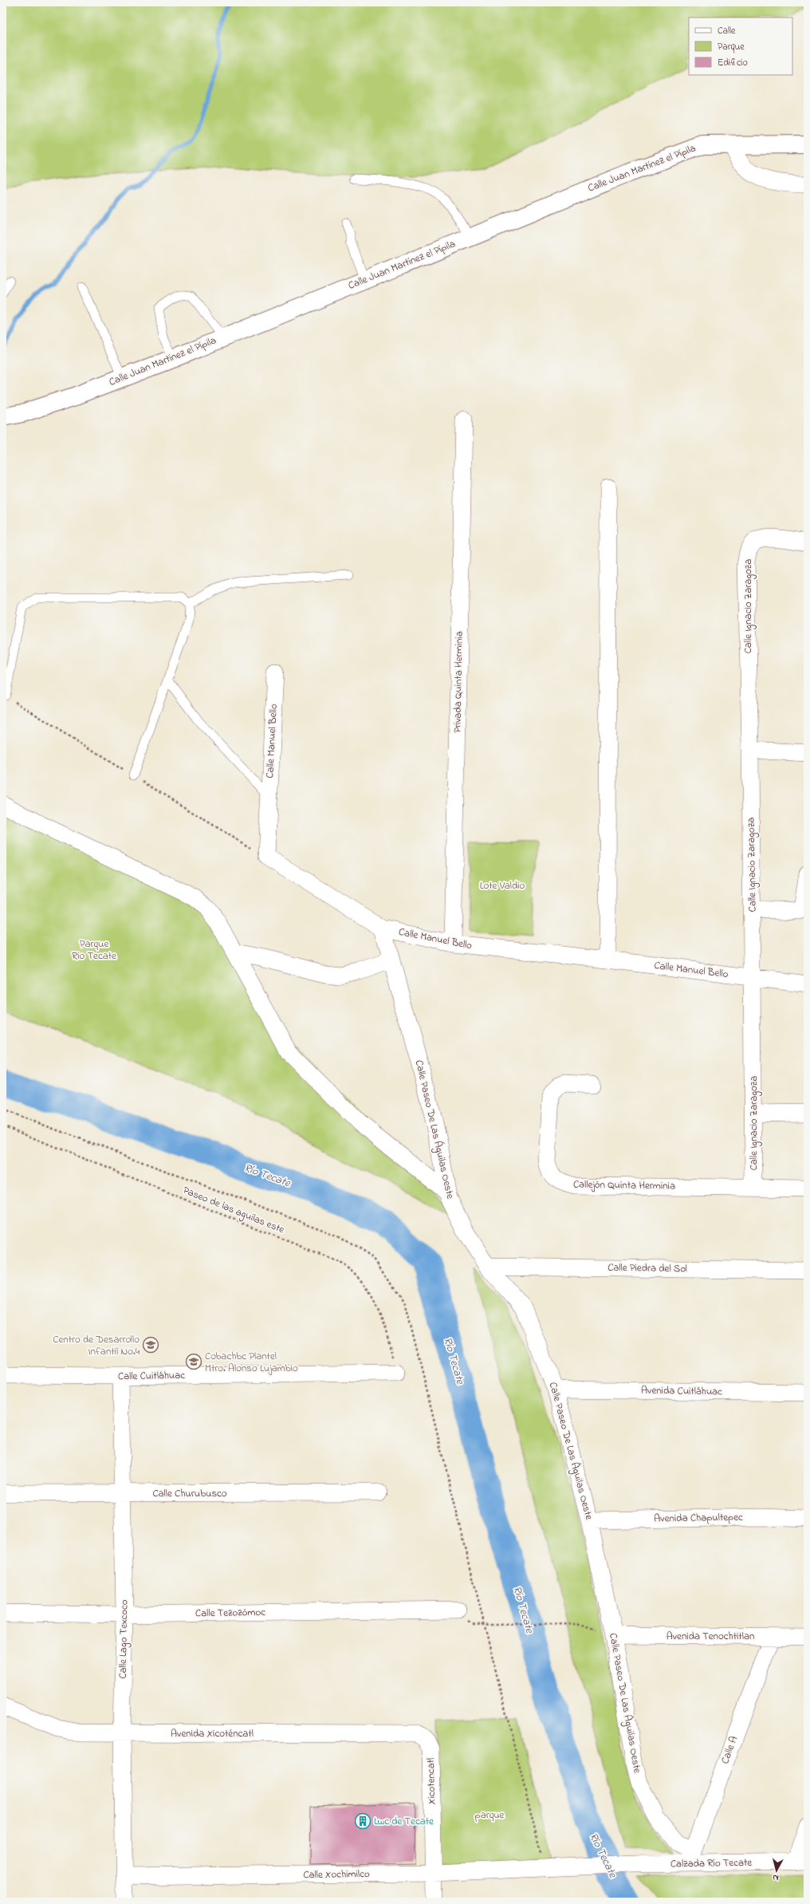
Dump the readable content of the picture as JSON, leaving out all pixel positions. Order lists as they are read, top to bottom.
{
  "streets": {
    "main road": ["Calle Juan Martínez el Pípila"],
    "street": [
      "Calle Ignacio Zaragoza",
      "Privada Quinta Herminia",
      "Calle Manuel Bello",
      "Calle Paseo De Las Águilas Oeste",
      "Callejón Quinta Herminia",
      "Calle Piedra del Sol",
      "Calle Cuitláhuac",
      "Avenida Cuitláhuac",
      "Calle Churubusco",
      "Avenida Chapultepec",
      "Calle Tezozómoc",
      "Avenida Tenochtitlan",
      "Calle Lago Texcoco",
      "Avenida Xicoténcatl",
      "Calle A",
      "Xicotencatl",
      "Calzada Río Tecate",
      "Calle Xochimilco"
    ],
    "path": ["Paseo de las aguilas este"]
  },
  "crossings": [
    ["Calle Ignacio Zaragoza", "Calle Manuel Bello"],
    ["Calle Ignacio Zaragoza", "Callejón Quinta Herminia"],
    ["Privada Quinta Herminia", "Calle Manuel Bello"],
    ["Calle Manuel Bello", "Calle Paseo De Las Águilas Oeste"],
    ["Calle Paseo De Las Águilas Oeste", "Calle Piedra del Sol"],
    ["Calle Paseo De Las Águilas Oeste", "Avenida Cuitláhuac"],
    ["Calle Paseo De Las Águilas Oeste", "Avenida Chapultepec"],
    ["Calle Paseo De Las Águilas Oeste", "Avenida Tenochtitlan"],
    ["Calle Paseo De Las Águilas Oeste", "Calle A"],
    ["Calle Paseo De Las Águilas Oeste", "Calzada Río Tecate"],
    ["Paseo de las aguilas este", "Calle Cuitláhuac"],
    ["Calle Cuitláhuac", "Calle Lago Texcoco"],
    ["Calle Churubusco", "Calle Lago Texcoco"],
    ["Calle Tezozómoc", "Calle Lago Texcoco"],
    ["Avenida Tenochtitlan", "Calle A"],
    ["Calle Lago Texcoco", "Avenida Xicoténcatl"],
    ["Calle Lago Texcoco", "Calle Xochimilco"],
    ["Avenida Xicoténcatl", "Xicotencatl"],
    ["Calle A", "Calzada Río Tecate"],
    ["Xicotencatl", "Calle Xochimilco"],
    ["Calzada Río Tecate", "Calle Xochimilco"]
  ],
  "water": ["Río Tecate"],
  "parks": ["Lote Valdio", "Parque Rio Tecate", "parque"],
  "places": {
    "school or university": ["Centro de Desarrollo Infantil No.4", "Cobachbc Plantel Mtro. Alonso Lujambio"],
    "building": ["Lwc de Tecate"]
  },
  "legend": ["Calle", "Parque", "Edificio"],
  "north": "bottom"
}
